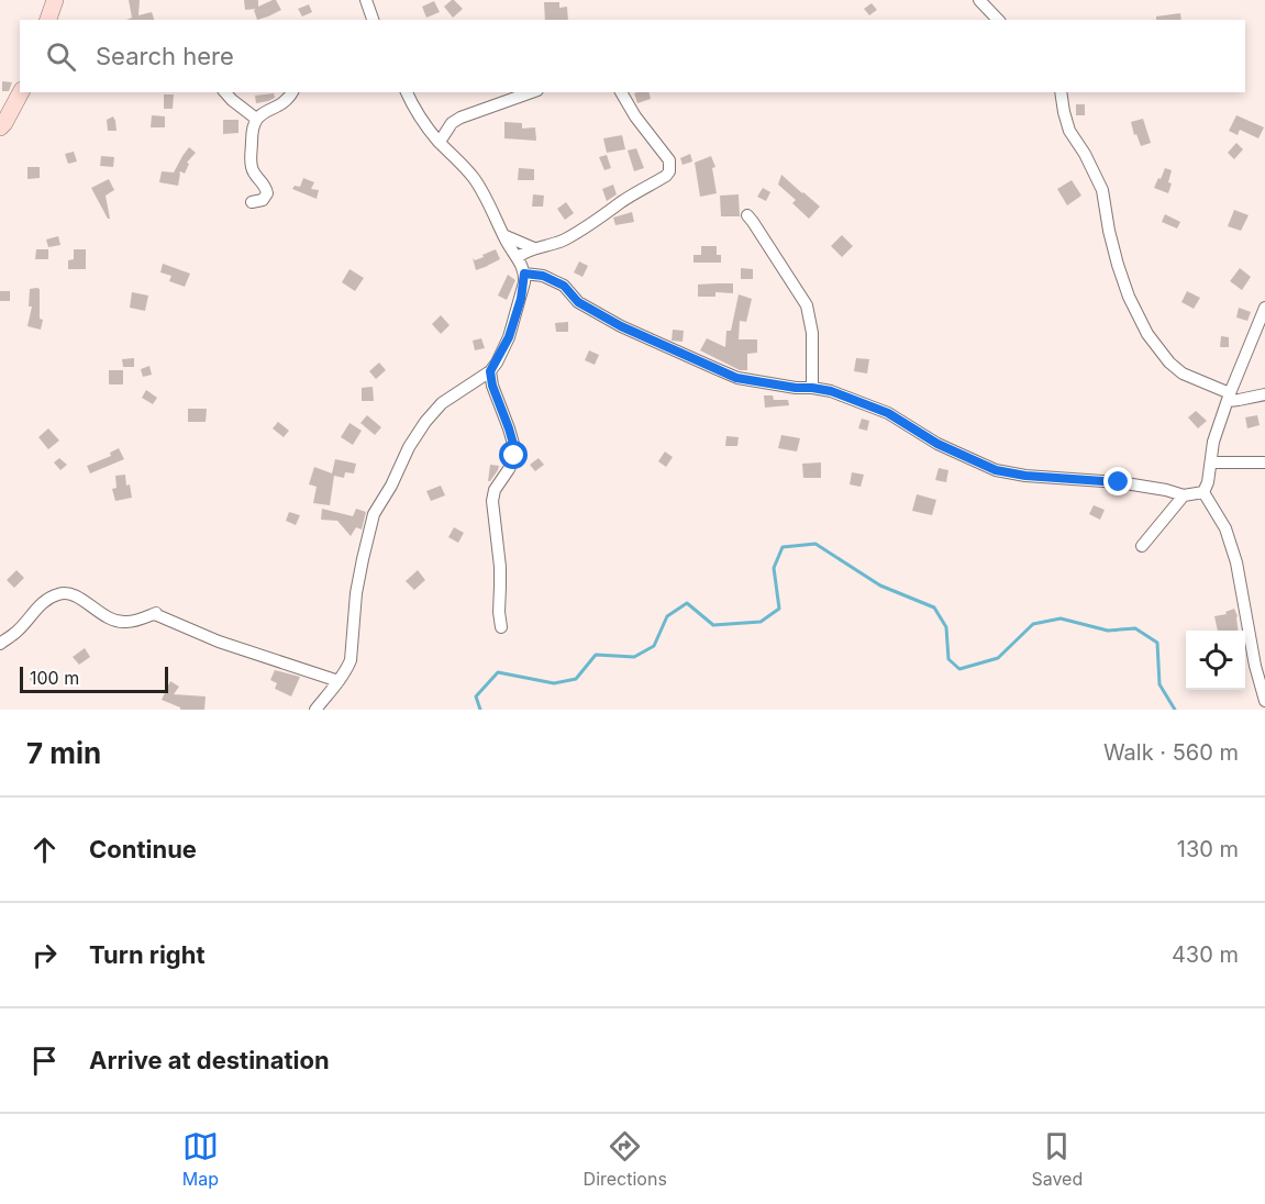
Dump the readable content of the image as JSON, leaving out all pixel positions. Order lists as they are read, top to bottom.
{
  "scale_bar": "100 m",
  "page": {
    "search": "Search here",
    "scale": "100 m",
    "heading": ["7 min", "Walk · 560 m"],
    "list": [
      ["Continue", "130 m"],
      ["Turn right", "430 m"],
      "Arrive at destination"
    ],
    "nav": ["Map", "Directions", "Saved"]
  }
}
